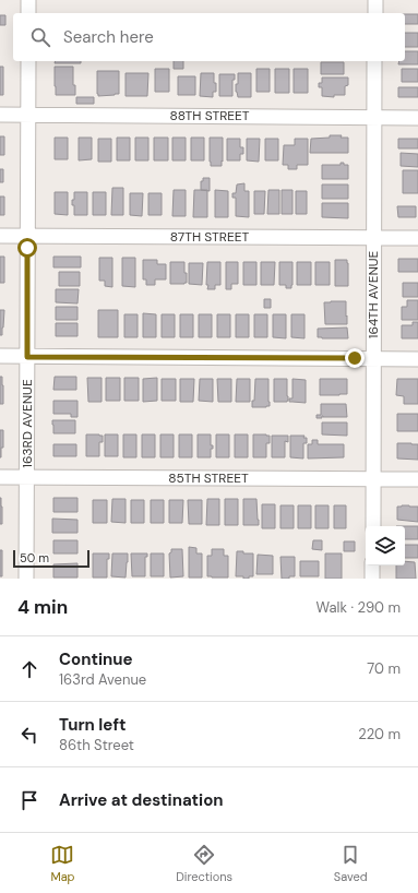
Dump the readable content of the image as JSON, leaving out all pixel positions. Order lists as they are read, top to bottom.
{
  "streets": {
    "street": [
      "88TH STREET",
      "87TH STREET",
      "164TH AVENUE",
      "163RD AVENUE",
      "85TH STREET"
    ]
  },
  "crossings": [
    ["88TH STREET", "164TH AVENUE"],
    ["88TH STREET", "163RD AVENUE"],
    ["87TH STREET", "164TH AVENUE"],
    ["87TH STREET", "163RD AVENUE"],
    ["164TH AVENUE", "85TH STREET"],
    ["163RD AVENUE", "85TH STREET"]
  ],
  "scale_bar": "50 m",
  "page": {
    "search": "Search here",
    "scale": "50 m",
    "heading": ["4 min", "Walk · 290 m"],
    "list": [
      ["Continue", "163rd Avenue", "70 m"],
      ["Turn left", "86th Street", "220 m"],
      "Arrive at destination"
    ],
    "nav": ["Map", "Directions", "Saved"]
  }
}
